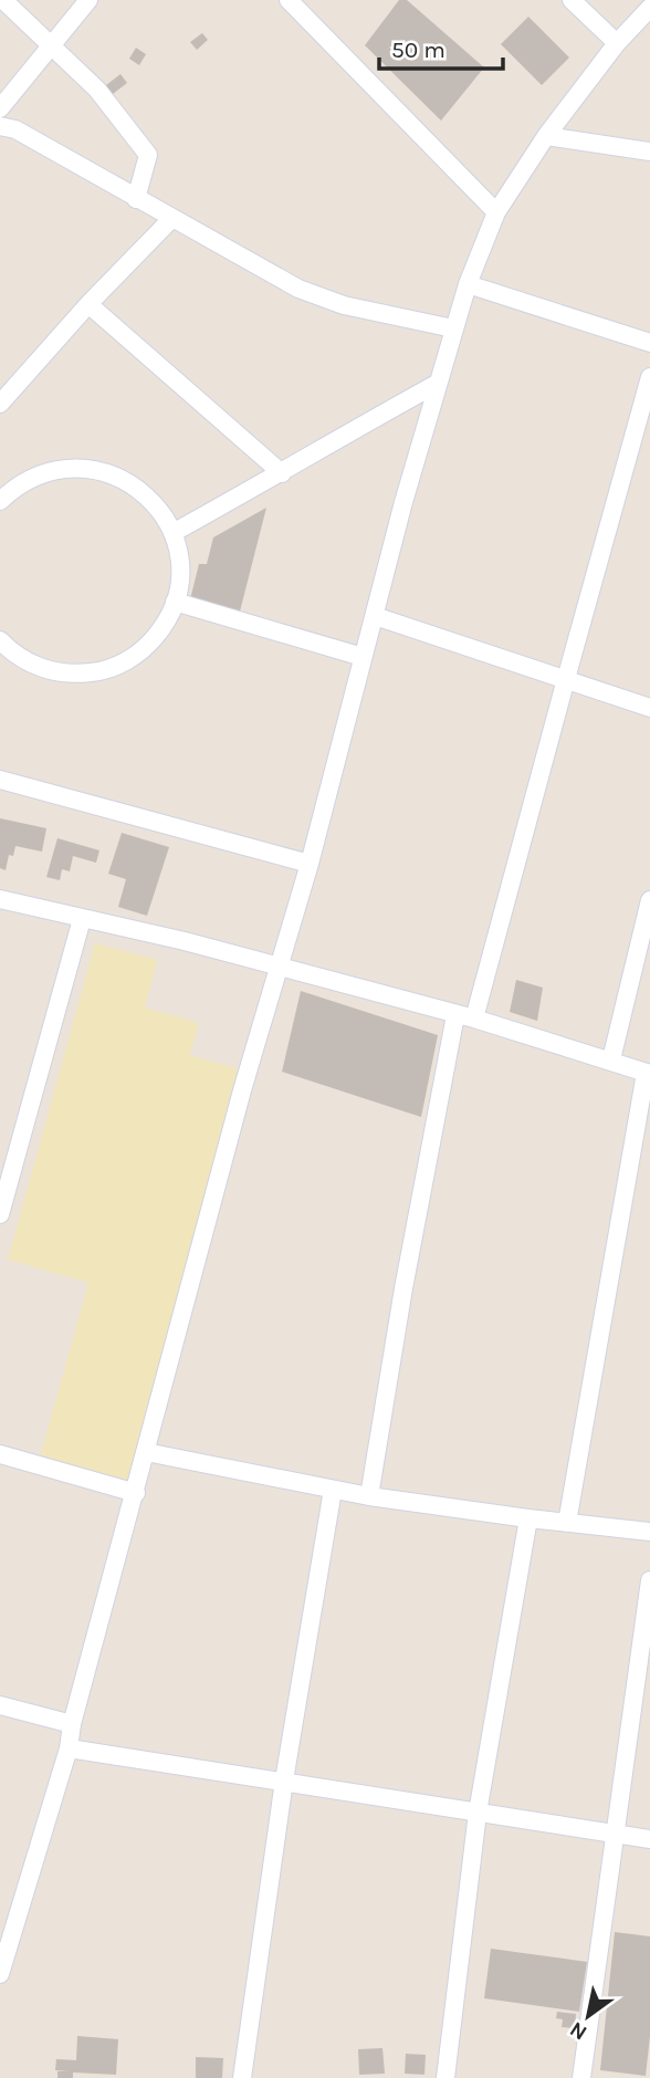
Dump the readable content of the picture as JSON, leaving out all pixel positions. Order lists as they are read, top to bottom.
{
  "scale_bar": "50 m",
  "north": "bottom left"
}
